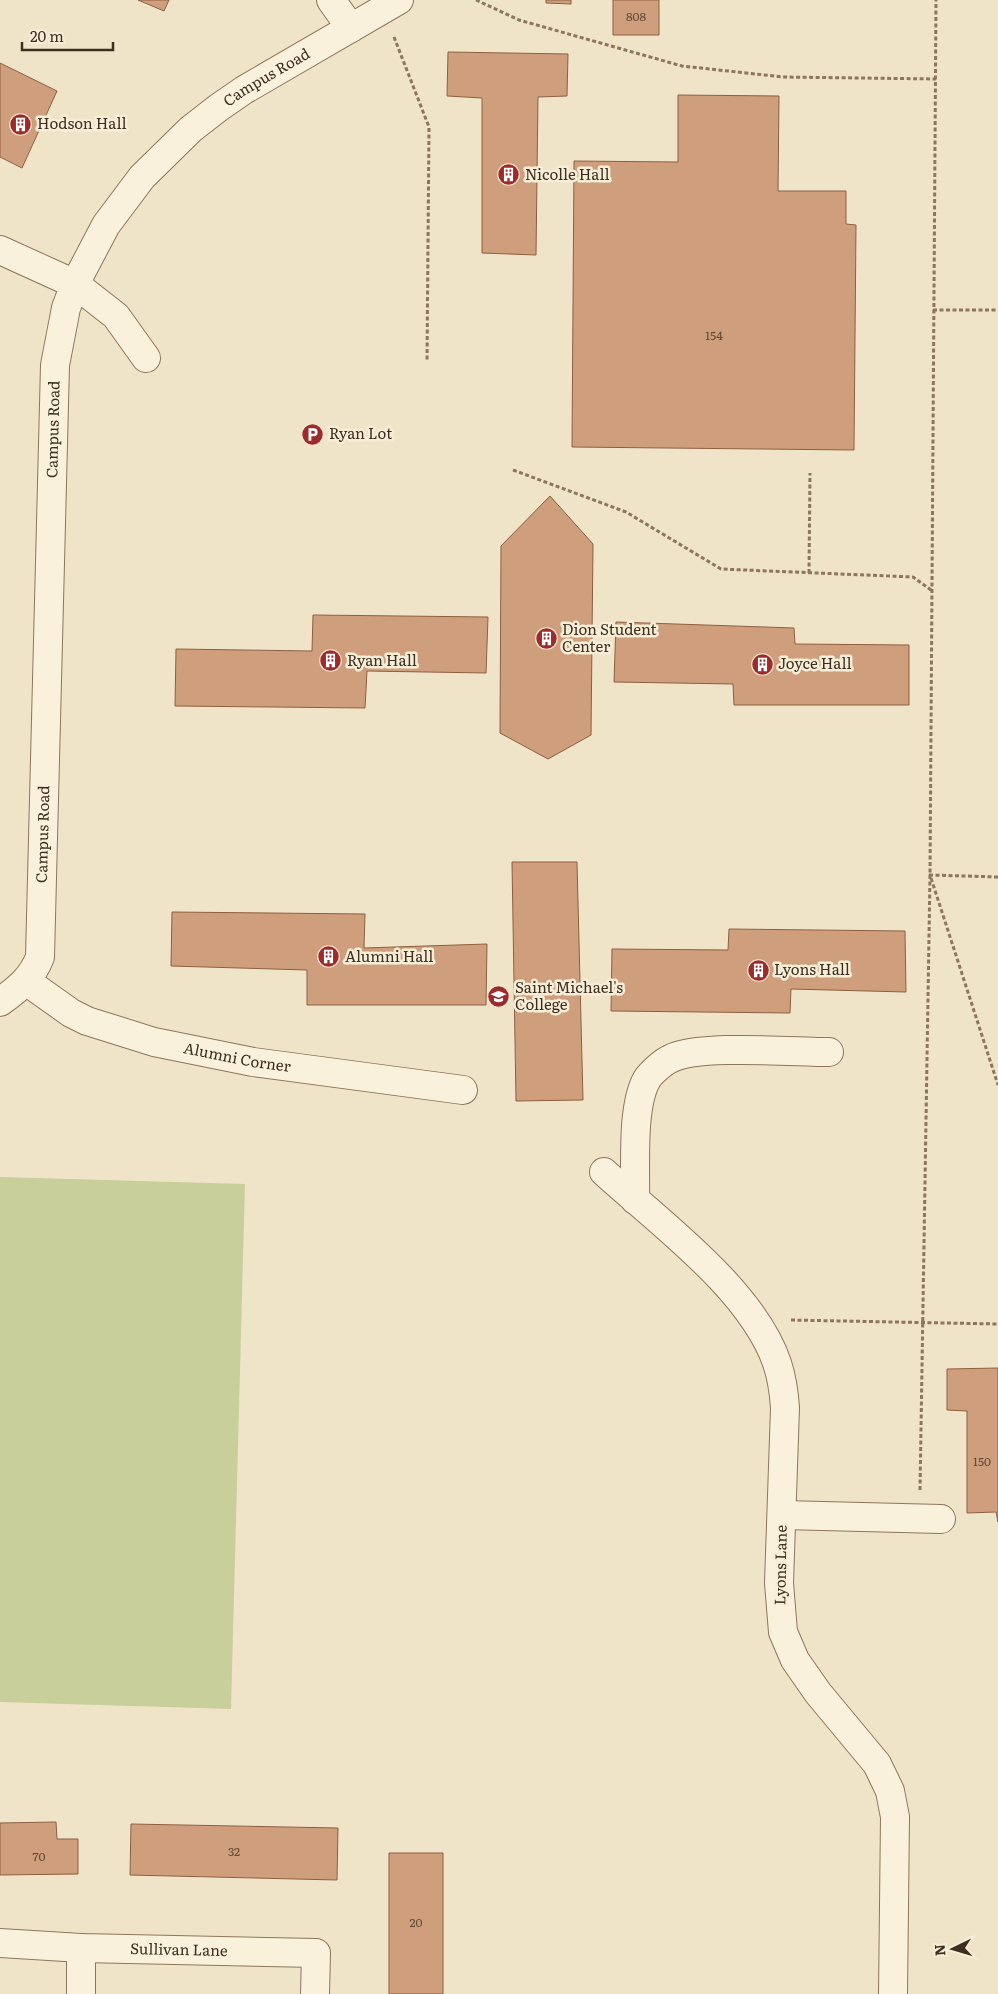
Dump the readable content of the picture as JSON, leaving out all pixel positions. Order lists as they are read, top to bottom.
{
  "streets": {
    "street": [
      "Campus Road",
      "Alumni Corner",
      "Lyons Lane",
      "Sullivan Lane"
    ]
  },
  "crossings": [
    ["Campus Road", "Alumni Corner"]
  ],
  "places": {
    "building": [
      "Hodson Hall",
      "Nicolle Hall",
      "Dion Student Center",
      "Ryan Hall",
      "Joyce Hall",
      "Alumni Hall",
      "Lyons Hall"
    ],
    "parking": ["Ryan Lot"],
    "school or university": ["Saint Michael's College"]
  },
  "house_numbers": [
    "808",
    "154",
    "150",
    "32",
    "70",
    "20"
  ],
  "scale_bar": "20 m",
  "north": "left"
}
